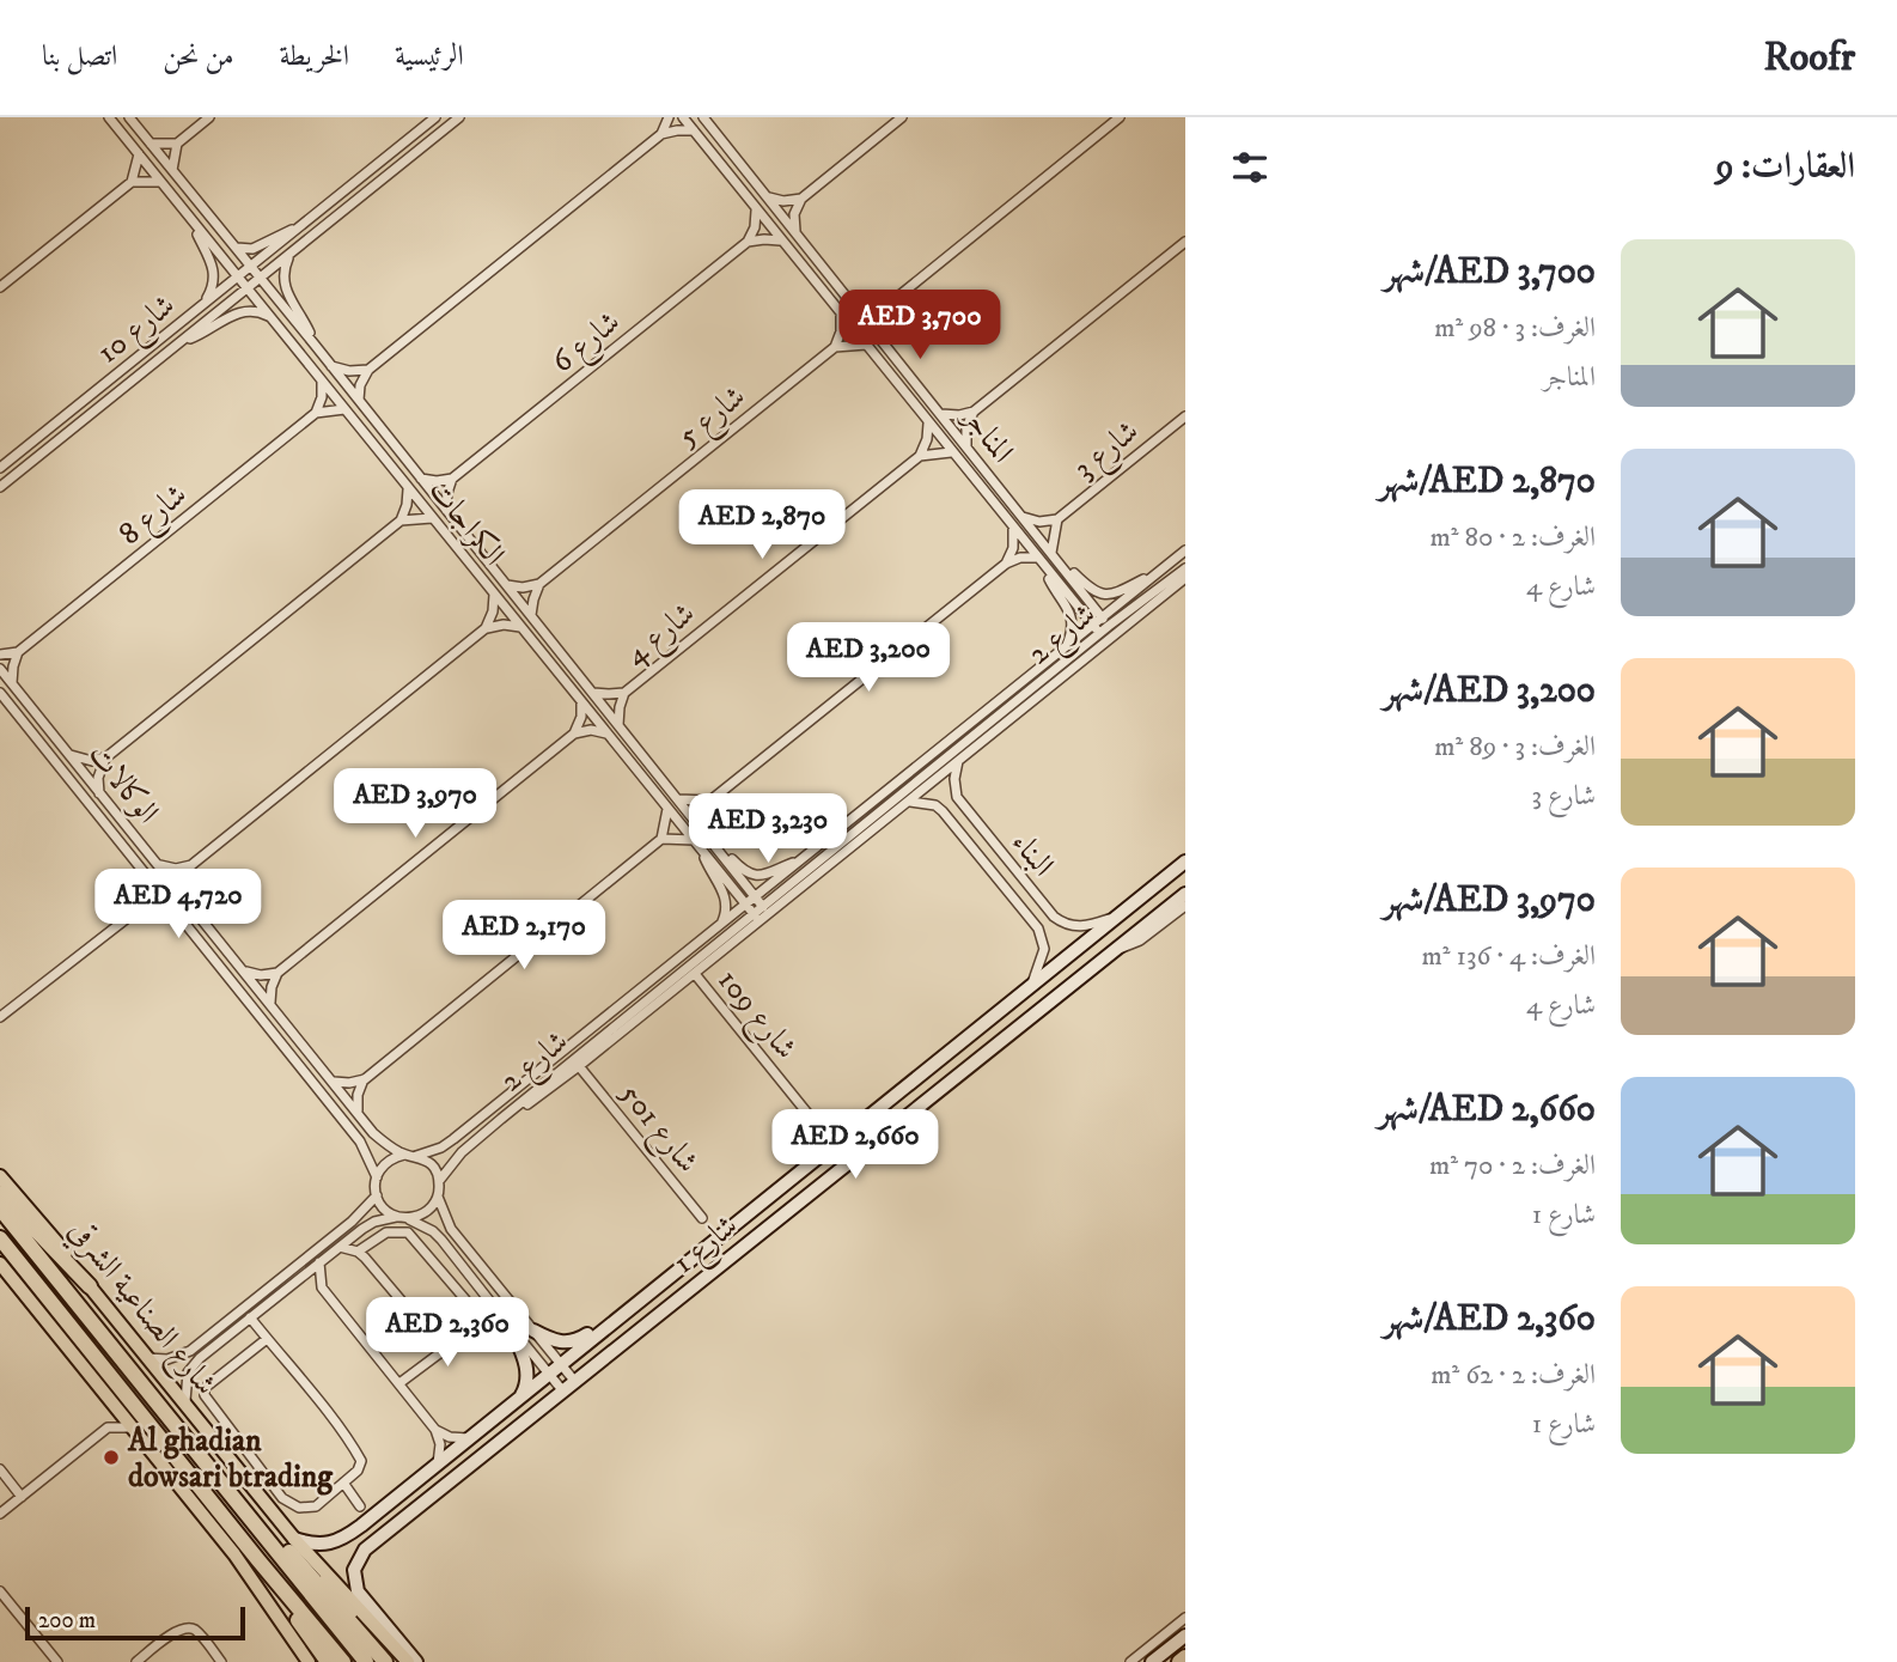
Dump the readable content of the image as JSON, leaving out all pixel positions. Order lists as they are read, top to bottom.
{
  "streets": {
    "main road": ["شارع الصناعية الشرقي"],
    "street": [
      "شارع 10",
      "شارع 6",
      "شارع 5",
      "المناجر",
      "شارع 3",
      "شارع 8",
      "الكراجات",
      "شارع 4",
      "شارع 2",
      "الوكالات",
      "البناء",
      "شارع 109",
      "شارع 501",
      "شارع 1"
    ]
  },
  "crossings": [
    ["شارع 10", "الكراجات"],
    ["المناجر", "شارع 3"],
    ["المناجر", "شارع 2"],
    ["الكراجات", "شارع 4"],
    ["الكراجات", "شارع 2"],
    ["شارع 2", "الوكالات"],
    ["شارع 2", "البناء"],
    ["شارع 2", "شارع 109"],
    ["شارع 2", "شارع 501"],
    ["البناء", "شارع 1"],
    ["شارع 1", "شارع الصناعية الشرقي"]
  ],
  "places": ["Al ghadian dowsari btrading"],
  "scale_bar": "200 m",
  "page": {
    "header": "Roofr",
    "nav": [
      "الرئيسية",
      "الخريطة",
      "من نحن",
      "اتصل بنا"
    ],
    "heading": "العقارات: 9",
    "list": [
      {
        "name": "AED 3,700/شهر",
        "note": "الغرف: 3 · 98 m² · المناجر"
      },
      {
        "name": "AED 2,870/شهر",
        "note": "الغرف: 2 · 80 m² · شارع 4"
      },
      {
        "name": "AED 3,200/شهر",
        "note": "الغرف: 3 · 89 m² · شارع 3"
      },
      {
        "name": "AED 3,970/شهر",
        "note": "الغرف: 4 · 136 m² · شارع 4"
      },
      {
        "name": "AED 2,660/شهر",
        "note": "الغرف: 2 · 70 m² · شارع 1"
      },
      {
        "name": "AED 2,360/شهر",
        "note": "الغرف: 2 · 62 m² · شارع 1"
      }
    ],
    "price": [
      "AED 3,700",
      "AED 2,870",
      "AED 3,200",
      "AED 3,970",
      "AED 3,230",
      "AED 4,720",
      "AED 2,170",
      "AED 2,660",
      "AED 2,360"
    ],
    "scale": "200 m"
  }
}
